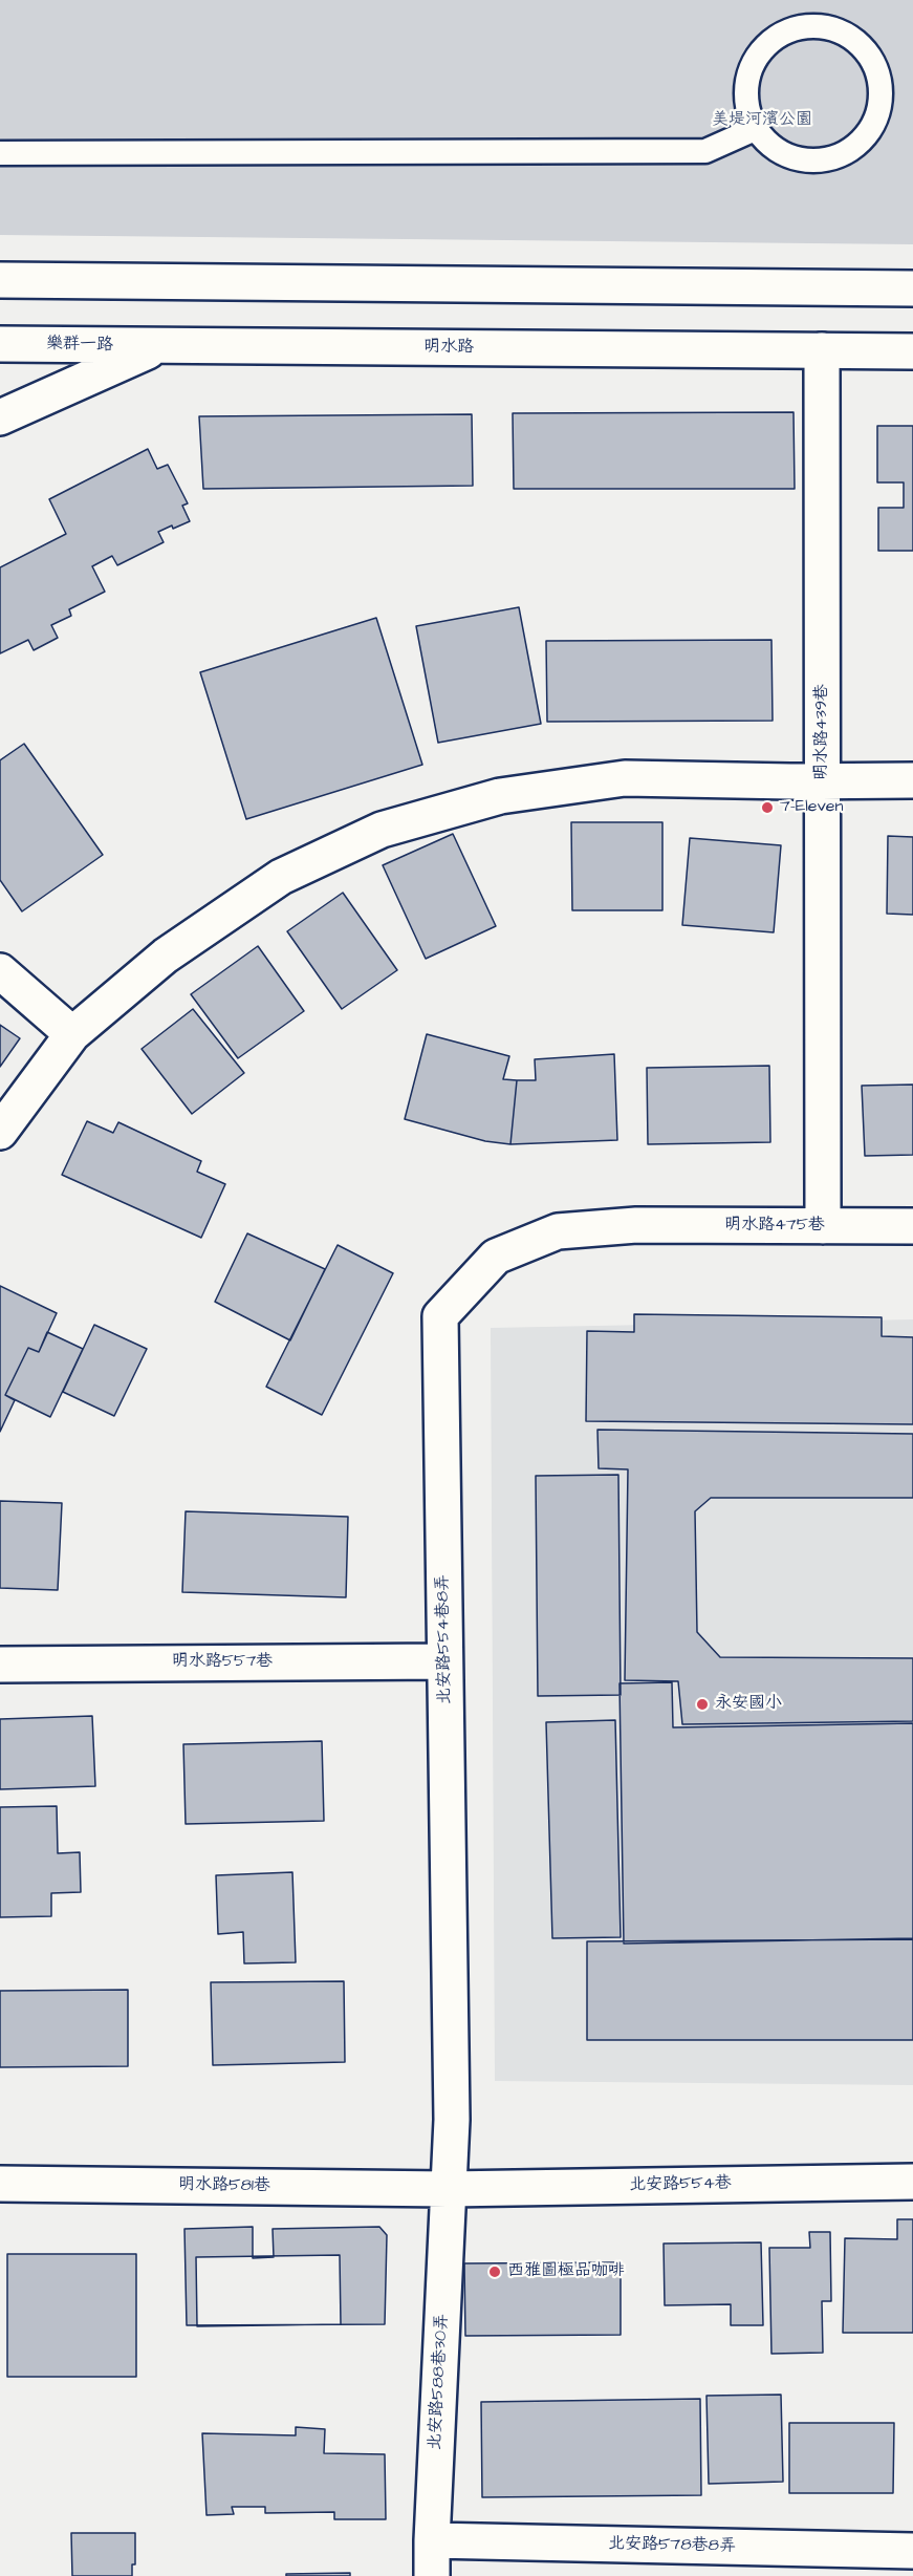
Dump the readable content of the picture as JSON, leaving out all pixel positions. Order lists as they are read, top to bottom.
{
  "streets": {
    "street": [
      "樂群一路",
      "明水路",
      "明水路439巷",
      "明水路475巷",
      "北安路554巷8弄",
      "明水路557巷",
      "北安路554巷",
      "明水路581巷",
      "北安路588巷30弄",
      "北安路578巷8弄"
    ]
  },
  "crossings": [
    ["樂群一路", "明水路"],
    ["明水路", "明水路439巷"],
    ["明水路439巷", "明水路475巷"],
    ["明水路475巷", "北安路554巷8弄"],
    ["北安路554巷8弄", "明水路557巷"],
    ["北安路554巷8弄", "北安路554巷"],
    ["北安路554巷8弄", "明水路581巷"],
    ["北安路554巷8弄", "北安路588巷30弄"],
    ["北安路554巷", "明水路581巷"],
    ["北安路554巷", "北安路588巷30弄"],
    ["明水路581巷", "北安路588巷30弄"],
    ["北安路588巷30弄", "北安路578巷8弄"]
  ],
  "parks": ["美堤河濱公園"],
  "places": ["7-Eleven", "永安國小", "西雅圖極品咖啡"]
}
